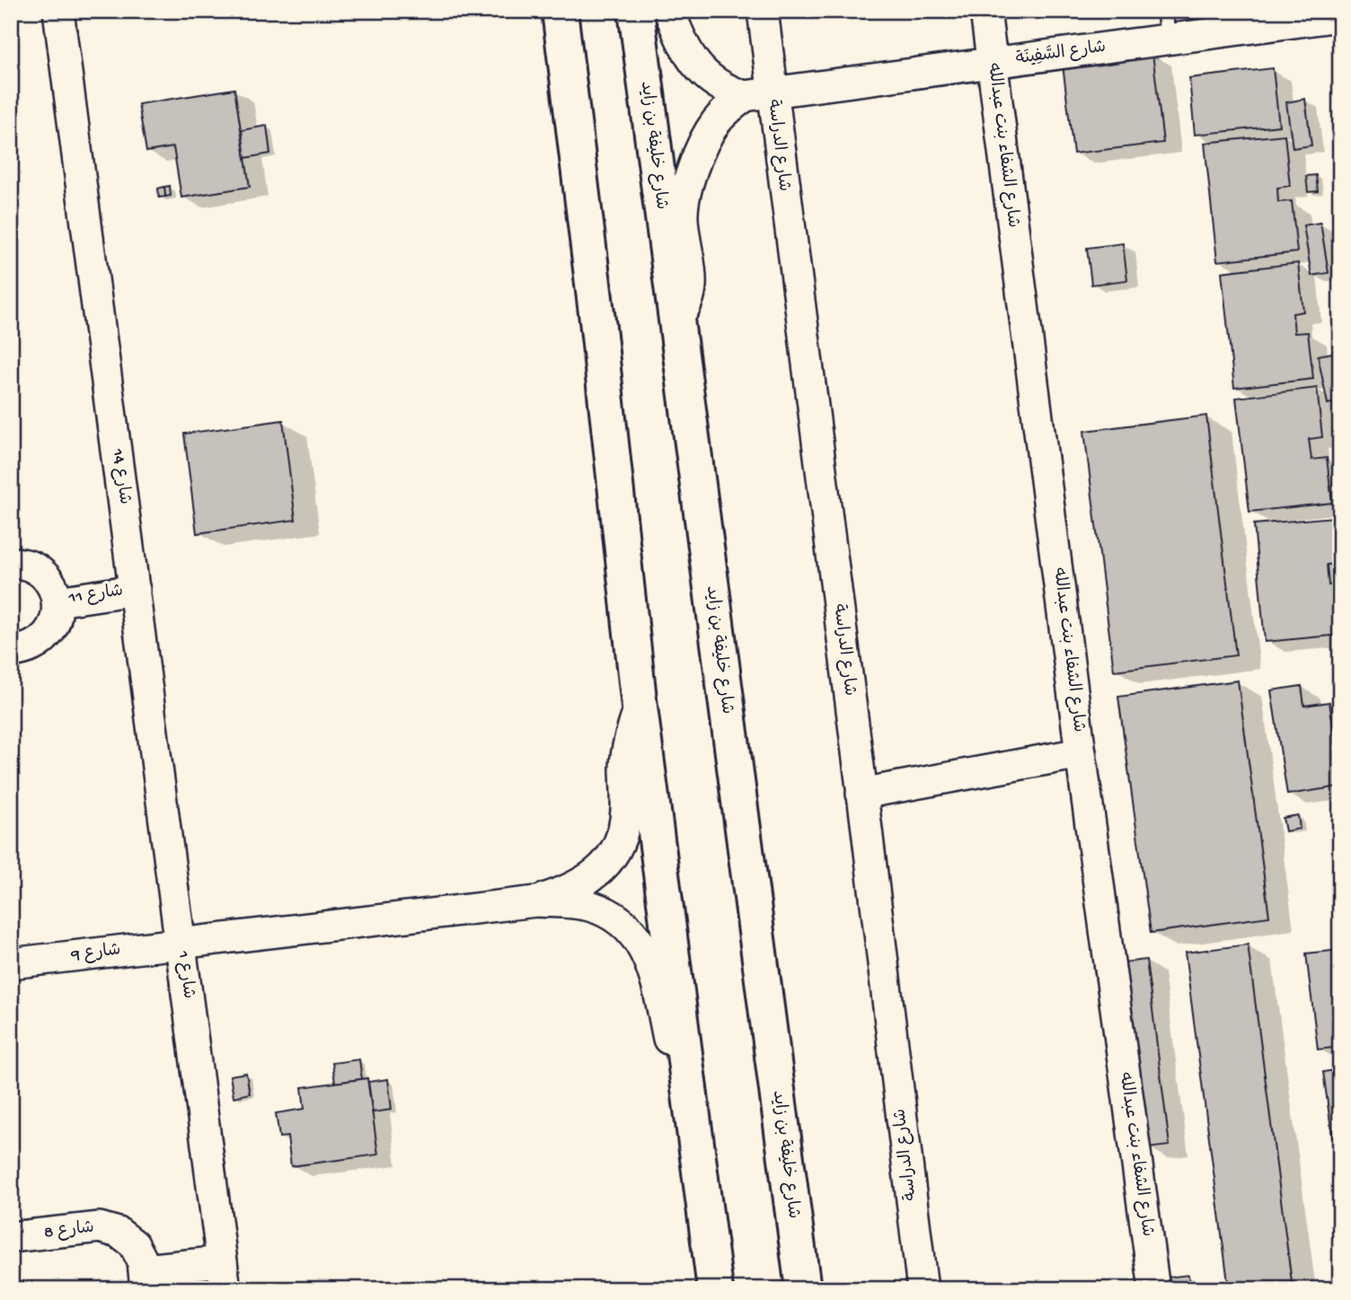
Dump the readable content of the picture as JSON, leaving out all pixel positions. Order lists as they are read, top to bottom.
{
  "streets": {
    "highway": ["شارع خليفة بن زايد"],
    "street": [
      "شارع السَّفِينَة",
      "شارع الدراسة",
      "شارع الشفاء بنت عبدالله",
      "شارع 14",
      "شارع 11",
      "شارع 9",
      "شارع 1",
      "شارع 8"
    ]
  },
  "crossings": [
    ["شارع السَّفِينَة", "شارع الدراسة"],
    ["شارع السَّفِينَة", "شارع الشفاء بنت عبدالله"],
    ["شارع 14", "شارع 11"],
    ["شارع 14", "شارع 9"],
    ["شارع 14", "شارع 1"],
    ["شارع 9", "شارع 1"],
    ["شارع 1", "شارع 8"]
  ]
}
